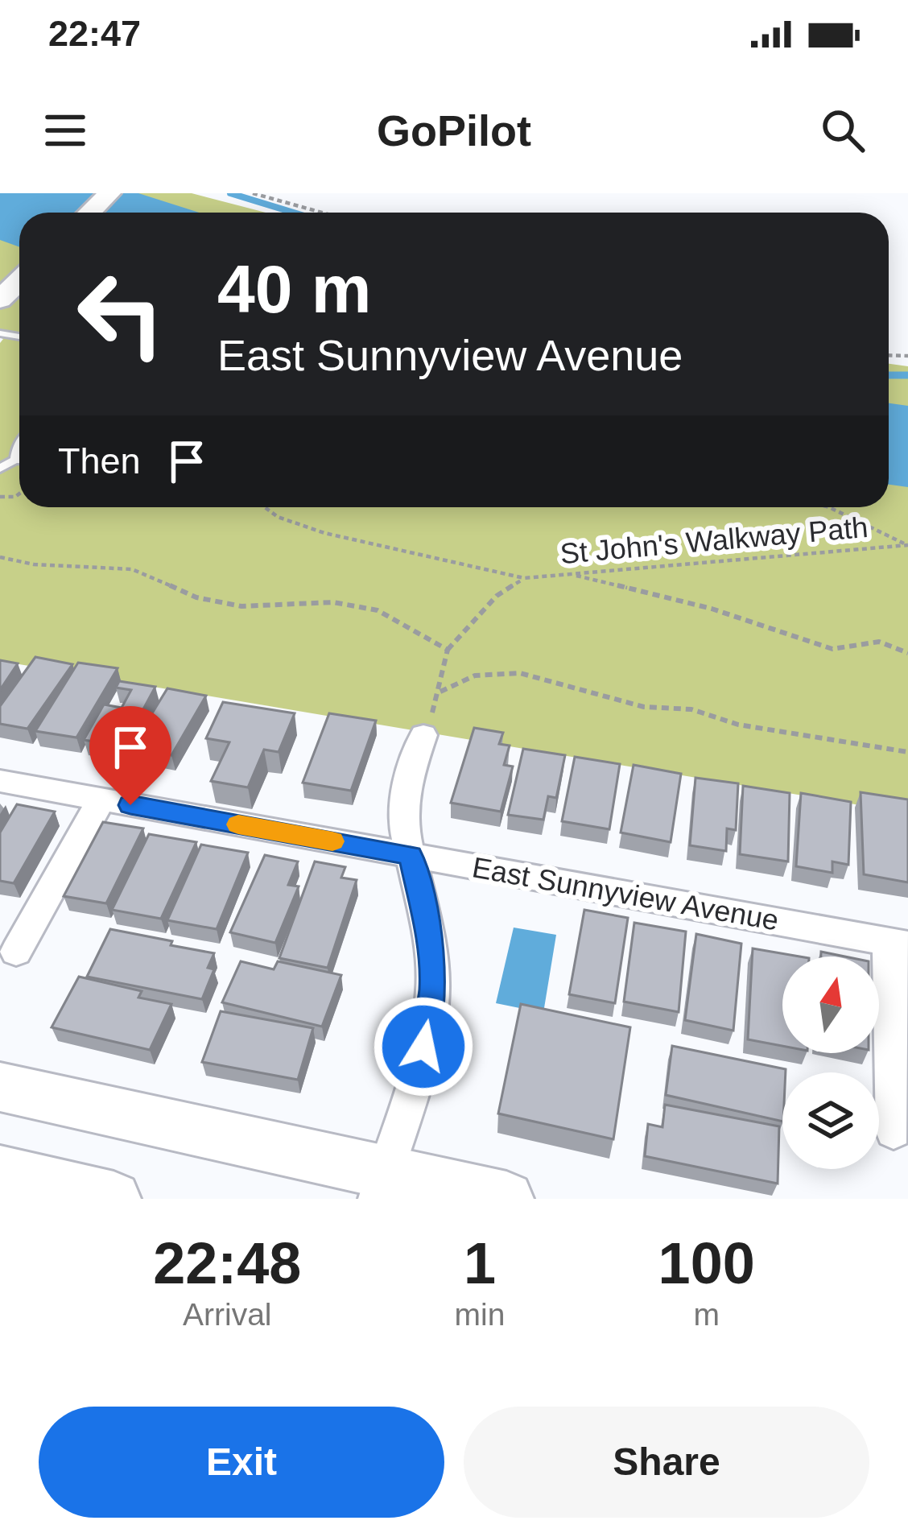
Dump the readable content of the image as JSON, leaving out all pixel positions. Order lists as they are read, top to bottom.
{
  "streets": {
    "street": ["East Sunnyview Avenue"],
    "path": ["St John's Walkway Path"]
  },
  "north": "top",
  "page": {
    "status": "22:47",
    "header": "GoPilot",
    "turn": ["40 m", "East Sunnyview Avenue"],
    "then": "Then",
    "eta": [
      "22:48",
      "Arrival",
      "1",
      "min",
      "100",
      "m"
    ],
    "buttons": ["Exit", "Share"]
  }
}
